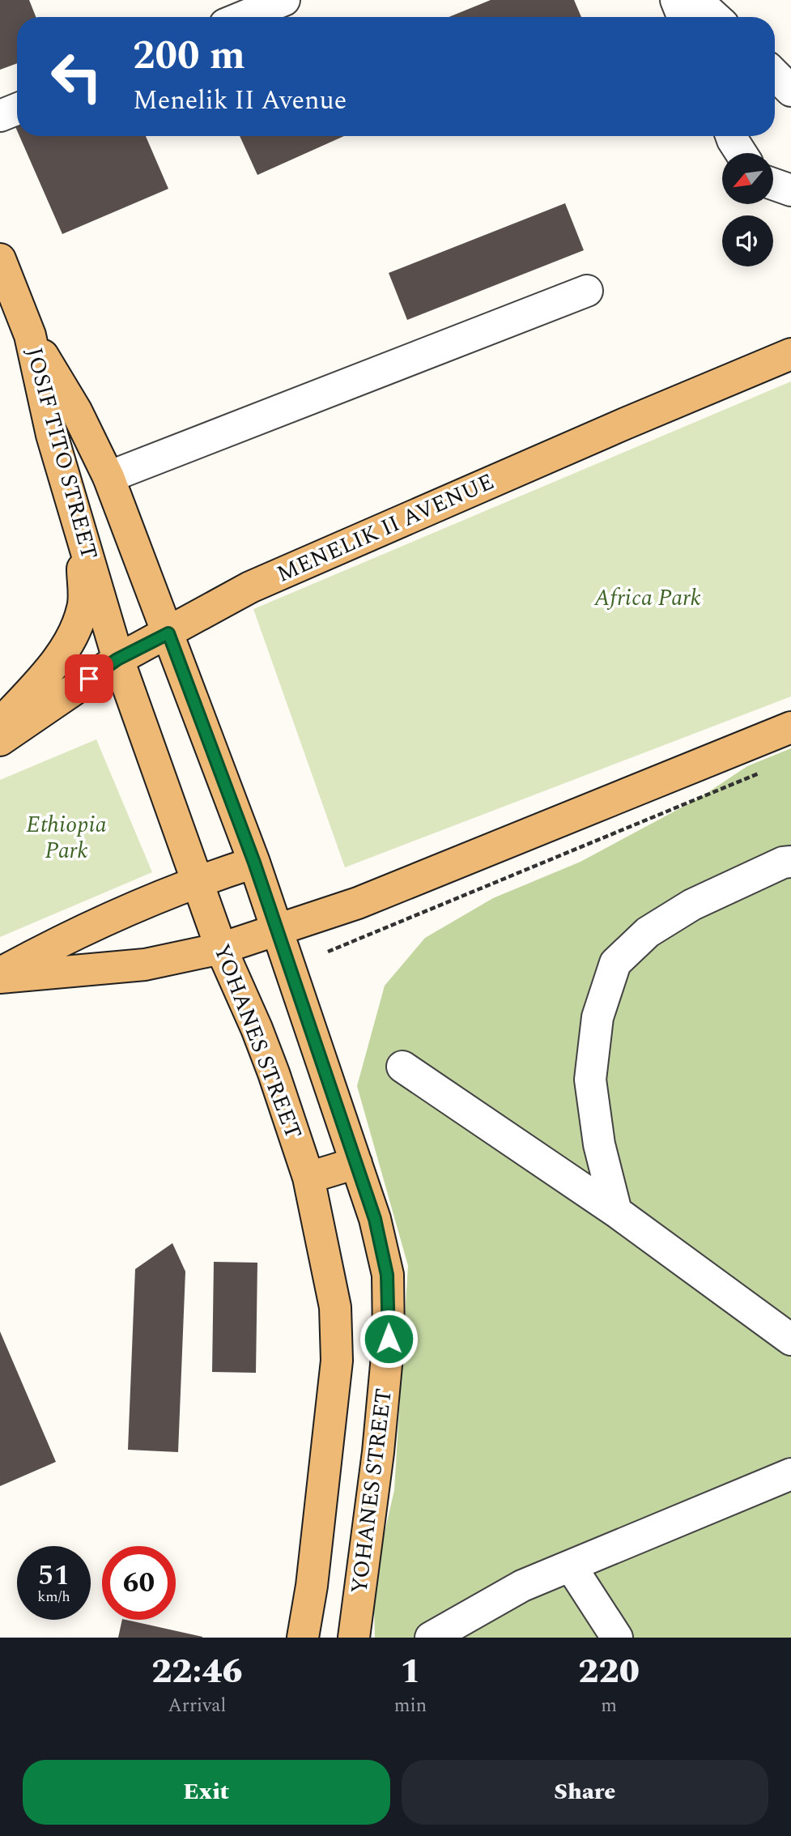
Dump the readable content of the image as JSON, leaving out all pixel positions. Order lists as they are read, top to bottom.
{
  "streets": {
    "main road": ["JOSIF TITO STREET", "MENELIK II AVENUE", "YOHANES STREET"]
  },
  "crossings": [
    ["JOSIF TITO STREET", "MENELIK II AVENUE"],
    ["JOSIF TITO STREET", "YOHANES STREET"],
    ["MENELIK II AVENUE", "YOHANES STREET"]
  ],
  "parks": ["Africa Park", "Ethiopia Park"],
  "north": "bottom left",
  "page": {
    "turn": ["200 m", "Menelik II Avenue"],
    "speed": "51 km/h",
    "limit": "60",
    "eta": [
      "22:46",
      "Arrival",
      "1",
      "min",
      "220",
      "m"
    ],
    "buttons": ["Exit", "Share"]
  }
}
